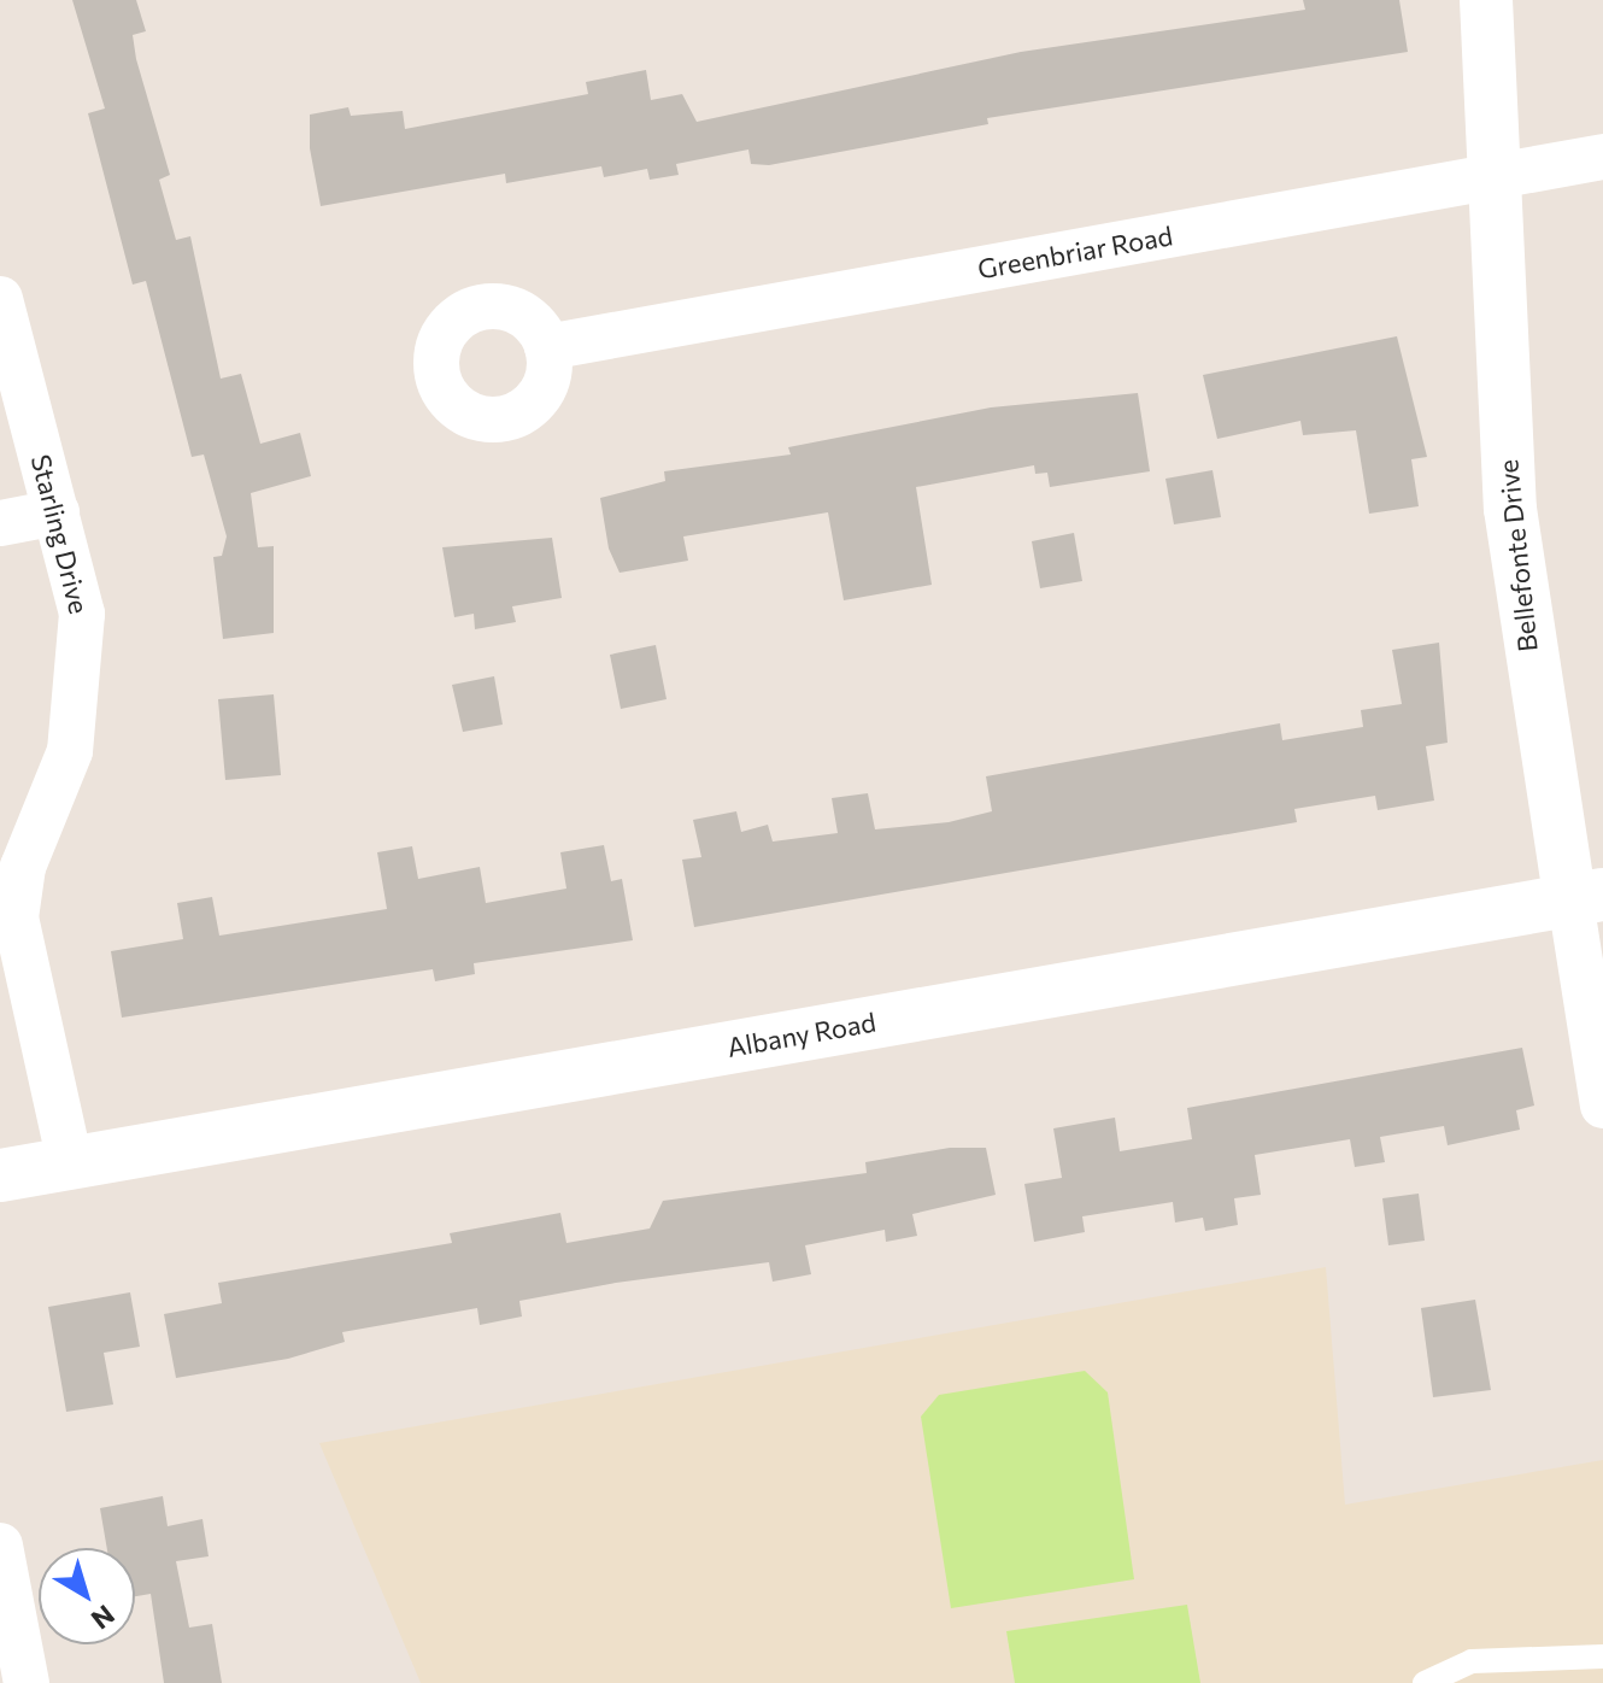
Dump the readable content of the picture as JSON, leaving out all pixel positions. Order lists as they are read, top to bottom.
{
  "streets": {
    "street": [
      "Greenbriar Road",
      "Starling Drive",
      "Bellefonte Drive",
      "Albany Road"
    ]
  },
  "crossings": [
    ["Greenbriar Road", "Bellefonte Drive"],
    ["Starling Drive", "Albany Road"],
    ["Bellefonte Drive", "Albany Road"]
  ],
  "north": "bottom right"
}
